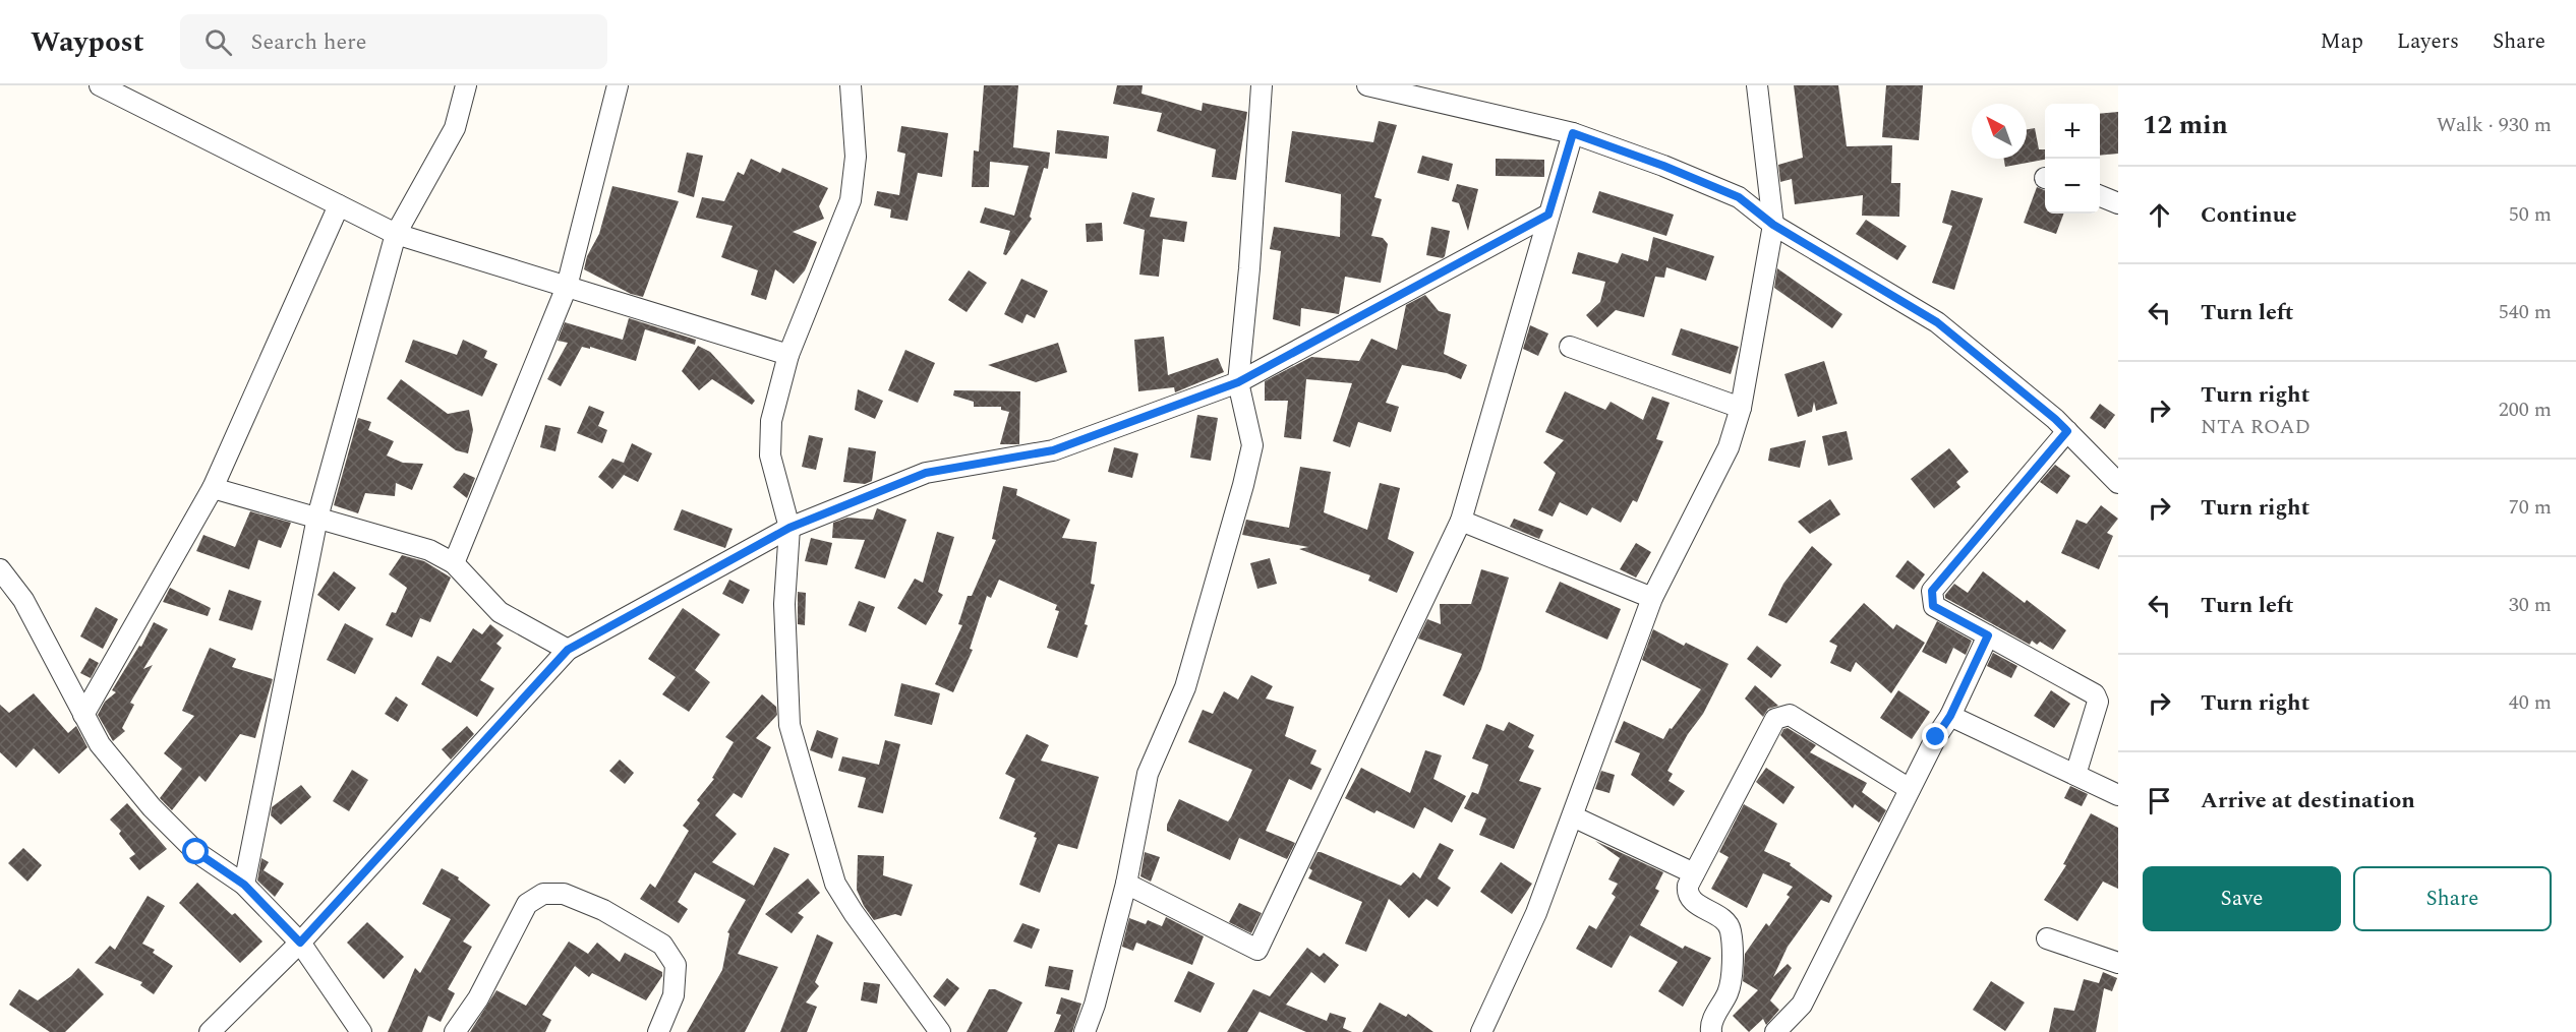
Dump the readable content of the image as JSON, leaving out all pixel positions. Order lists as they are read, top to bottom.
{
  "north": "top left",
  "page": {
    "header": "Waypost",
    "search": "Search here",
    "nav": ["Map", "Layers", "Share"],
    "heading": ["12 min", "Walk · 930 m"],
    "map_buttons": ["+", "−"],
    "list": [
      ["Continue", "50 m"],
      ["Turn left", "540 m"],
      ["Turn right", "NTA ROAD", "200 m"],
      ["Turn right", "70 m"],
      ["Turn left", "30 m"],
      ["Turn right", "40 m"],
      "Arrive at destination"
    ],
    "buttons": ["Save", "Share"]
  }
}
